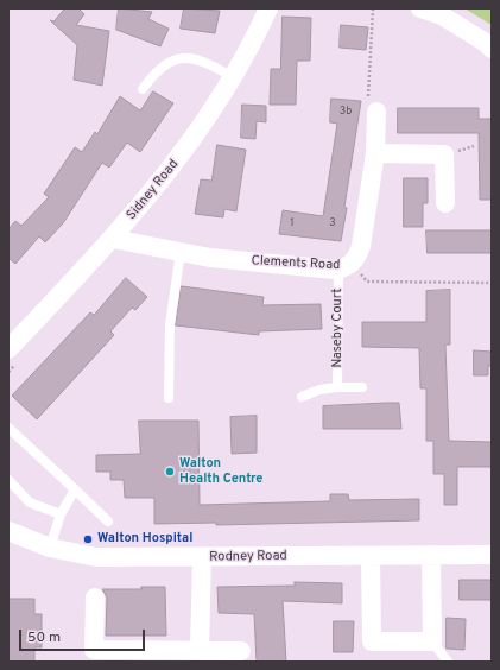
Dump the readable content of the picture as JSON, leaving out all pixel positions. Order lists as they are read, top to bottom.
{
  "streets": {
    "street": ["Sidney Road", "Clements Road", "Rodney Road"],
    "lane": ["Naseby Court"]
  },
  "crossings": [
    ["Sidney Road", "Clements Road"],
    ["Clements Road", "Naseby Court"]
  ],
  "places": ["Walton Health Centre", "Walton Hospital"],
  "house_numbers": ["3b", "1", "3"],
  "scale_bar": "50 m"
}
